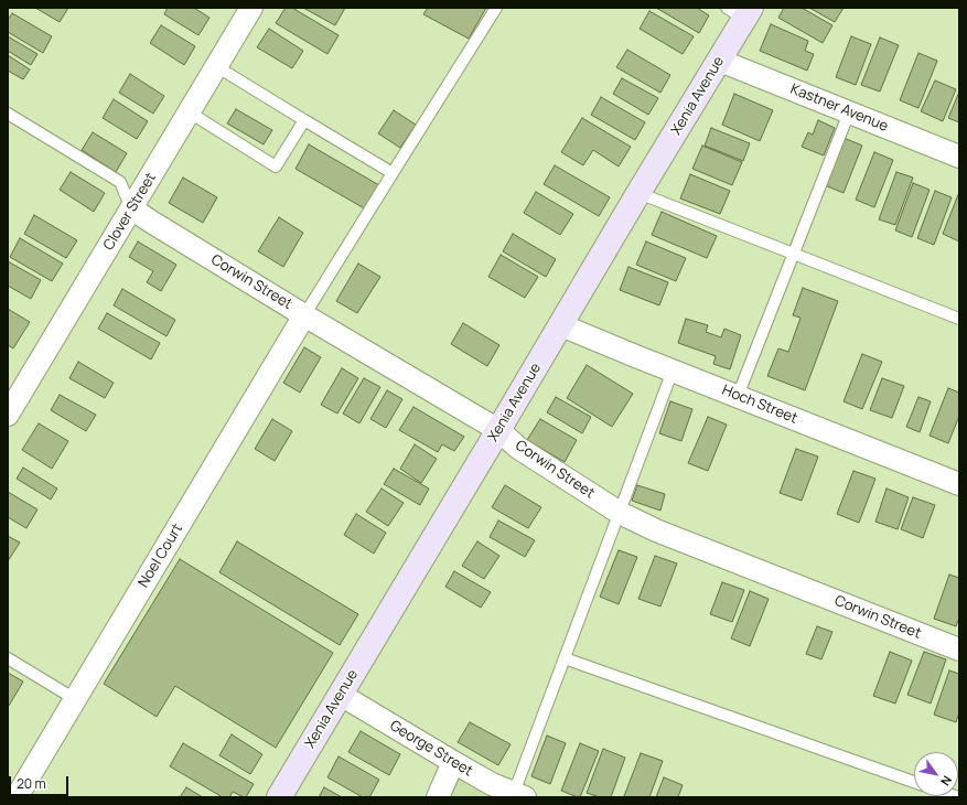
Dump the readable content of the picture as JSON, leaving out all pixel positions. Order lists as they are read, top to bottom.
{
  "streets": {
    "street": [
      "Xenia Avenue",
      "Kastner Avenue",
      "Clover Street",
      "Corwin Street",
      "Hoch Street",
      "Noel Court",
      "George Street"
    ]
  },
  "crossings": [
    ["Xenia Avenue", "Kastner Avenue"],
    ["Xenia Avenue", "Corwin Street"],
    ["Xenia Avenue", "Hoch Street"],
    ["Xenia Avenue", "George Street"],
    ["Clover Street", "Corwin Street"],
    ["Corwin Street", "Noel Court"]
  ],
  "scale_bar": "20 m",
  "north": "bottom right"
}
